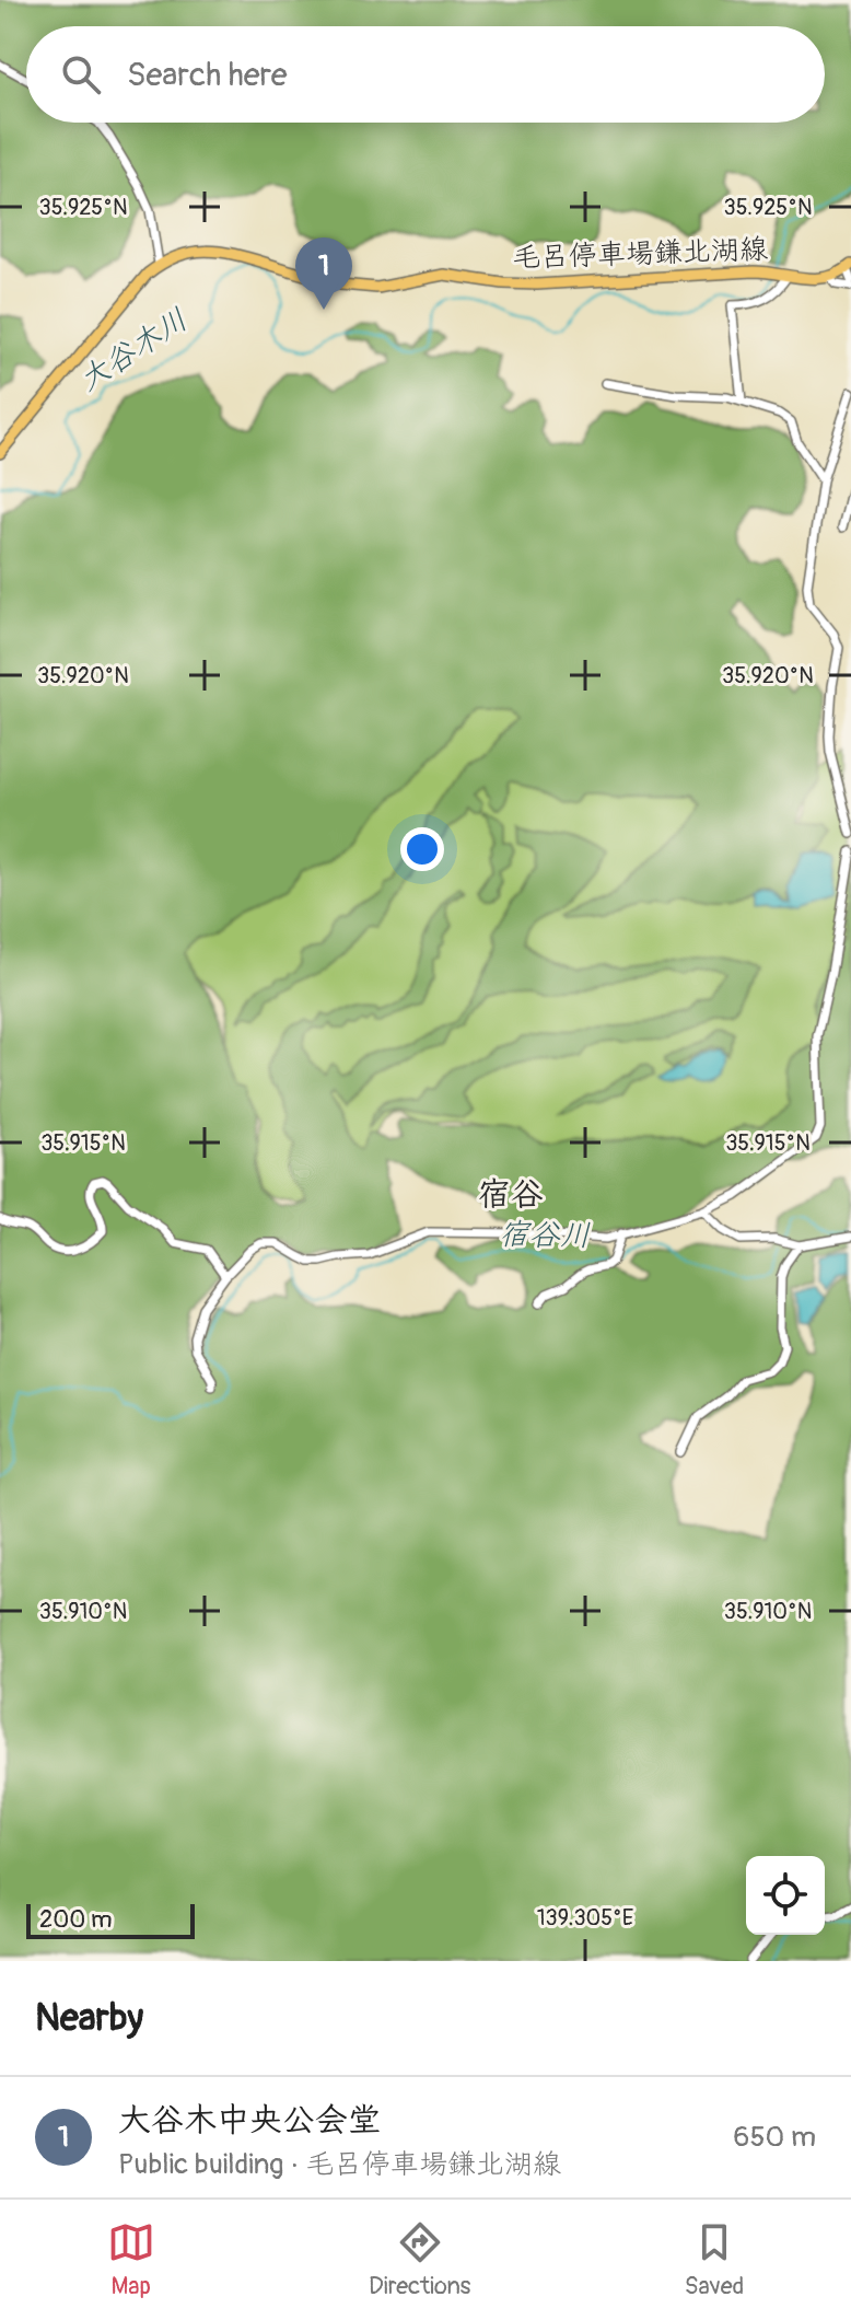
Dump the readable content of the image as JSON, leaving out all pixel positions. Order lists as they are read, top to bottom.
{
  "streets": {
    "main road": ["毛呂停車場鎌北湖線"]
  },
  "districts": ["宿谷"],
  "water": ["大谷木川", "宿谷川"],
  "scale_bar": "200 m",
  "page": {
    "search": "Search here",
    "pins": "1",
    "scale": "200 m",
    "heading": "Nearby",
    "list": [
      {
        "mark": "1",
        "name": "大谷木中央公会堂",
        "note": "Public building · 毛呂停車場鎌北湖線",
        "value": "650 m"
      }
    ],
    "nav": ["Map", "Directions", "Saved"]
  },
  "coordinates": [
    "35.925°N",
    "35.920°N",
    "35.915°N",
    "35.910°N",
    "139.305°E"
  ]
}
